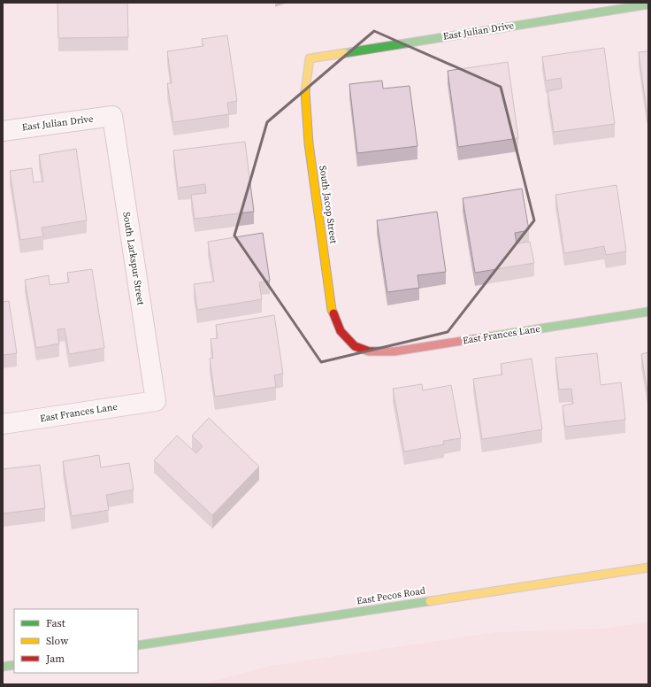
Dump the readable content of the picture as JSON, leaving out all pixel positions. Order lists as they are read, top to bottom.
{
  "streets": {
    "street": [
      "East Julian Drive",
      "South Jacop Street",
      "South Larkspur Street",
      "East Frances Lane",
      "East Pecos Road"
    ]
  },
  "crossings": [
    ["East Julian Drive", "South Jacop Street"],
    ["East Julian Drive", "South Larkspur Street"],
    ["South Jacop Street", "East Frances Lane"],
    ["South Larkspur Street", "East Frances Lane"]
  ],
  "legend": ["Fast", "Slow", "Jam"]
}
